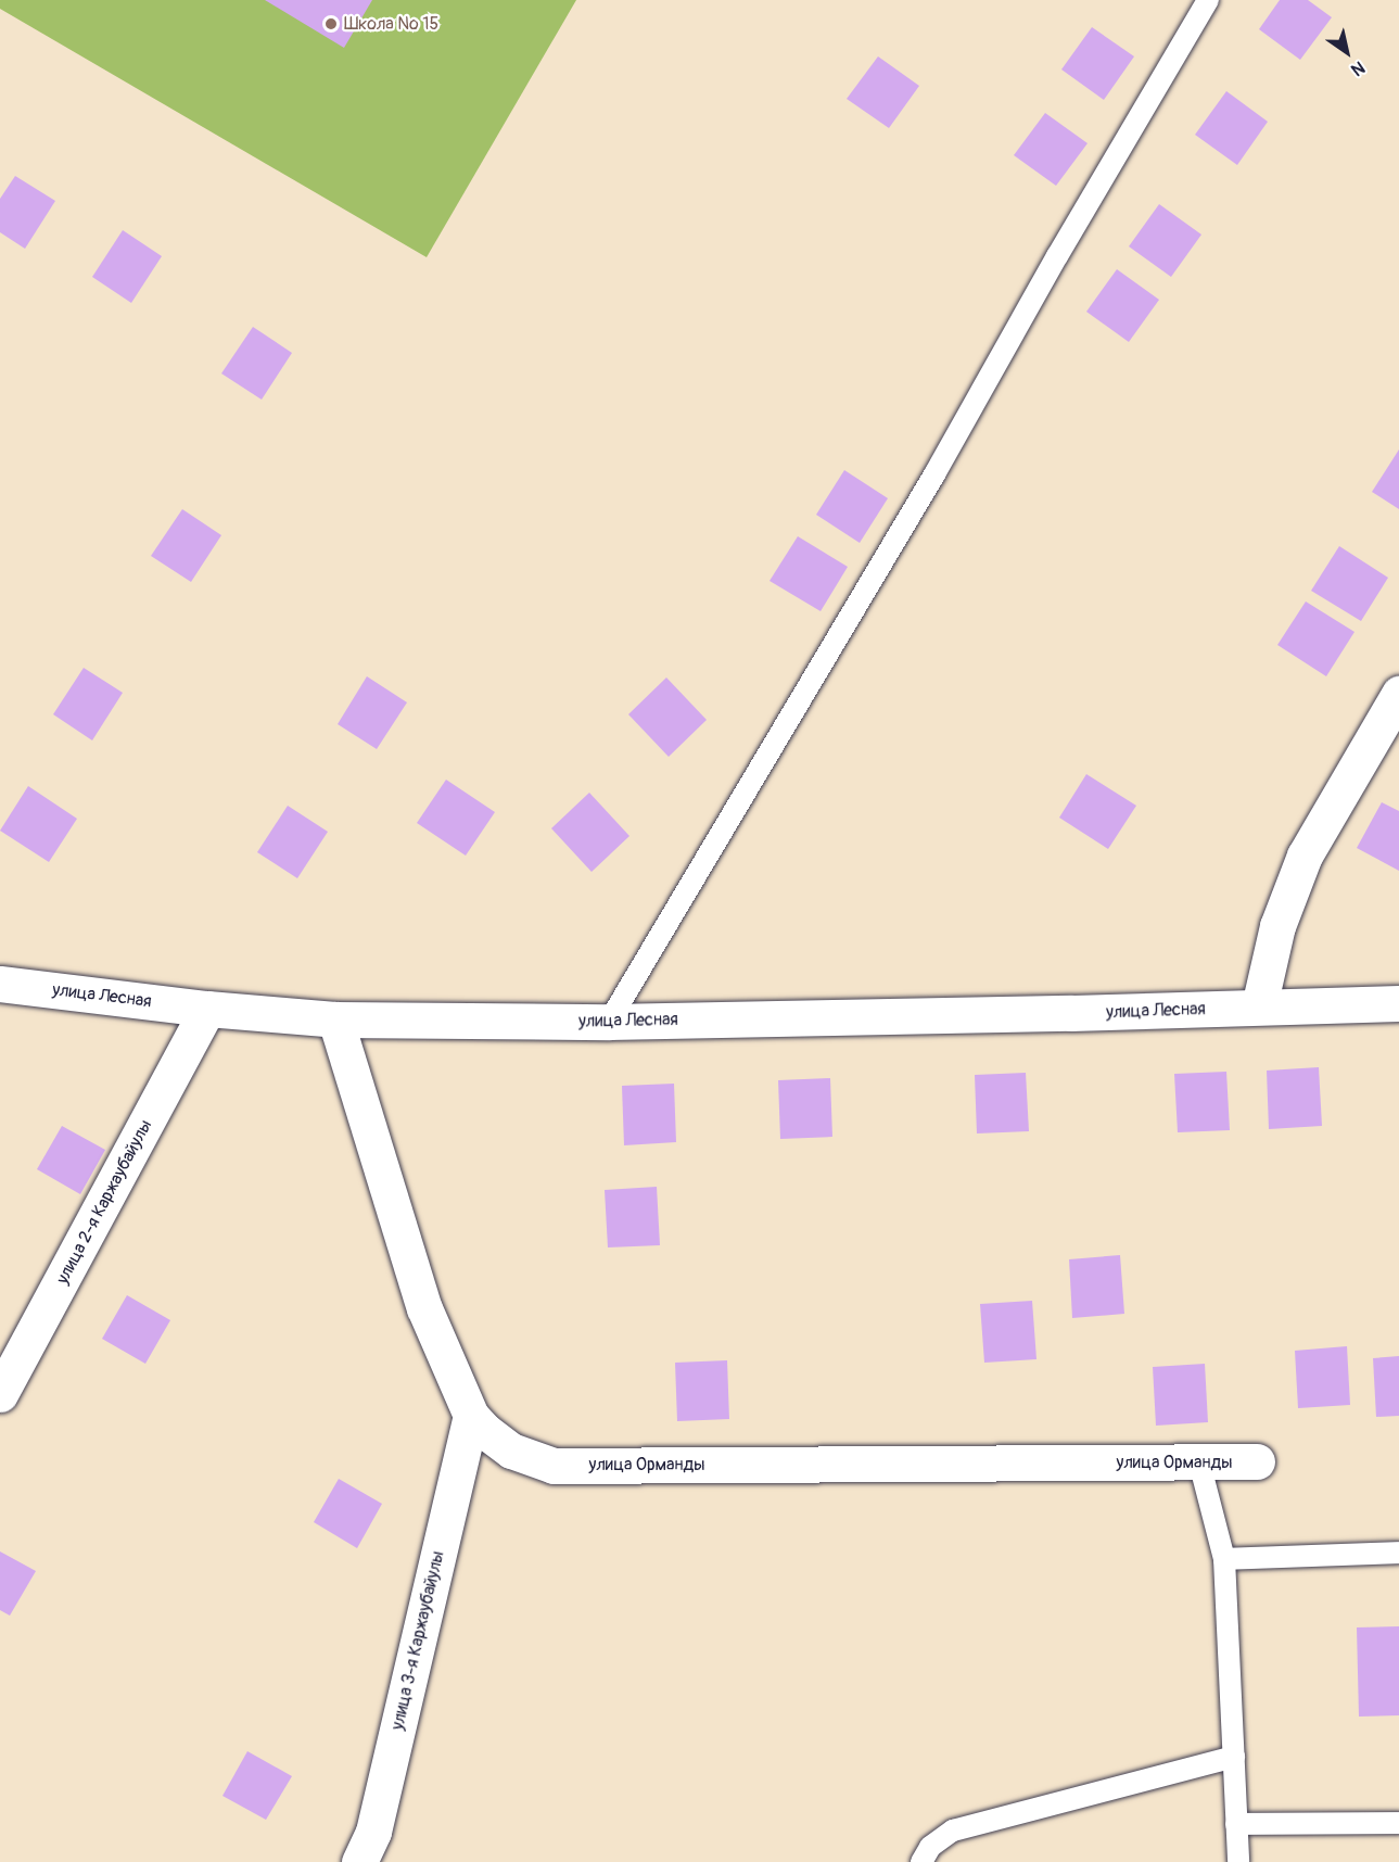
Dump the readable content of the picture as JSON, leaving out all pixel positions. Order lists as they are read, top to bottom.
{
  "streets": {
    "street": [
      "улица Лесная",
      "улица 2-я Каржаубайулы",
      "улица Орманды",
      "улица 3-я Каржаубайулы"
    ]
  },
  "crossings": [
    ["улица Лесная", "улица 2-я Каржаубайулы"],
    ["улица Лесная", "улица Орманды"],
    ["улица Орманды", "улица 3-я Каржаубайулы"]
  ],
  "places": ["Школа № 15"],
  "north": "bottom right"
}
